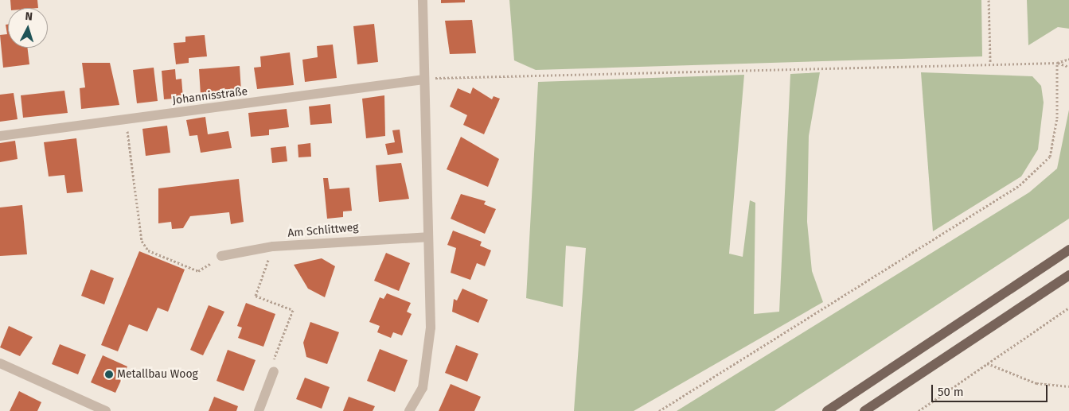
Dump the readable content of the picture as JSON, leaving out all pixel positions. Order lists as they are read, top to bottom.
{
  "streets": {
    "street": ["Johannisstraße", "Am Schlittweg"]
  },
  "places": ["Metallbau Woog"],
  "scale_bar": "50 m",
  "north": "top"
}
